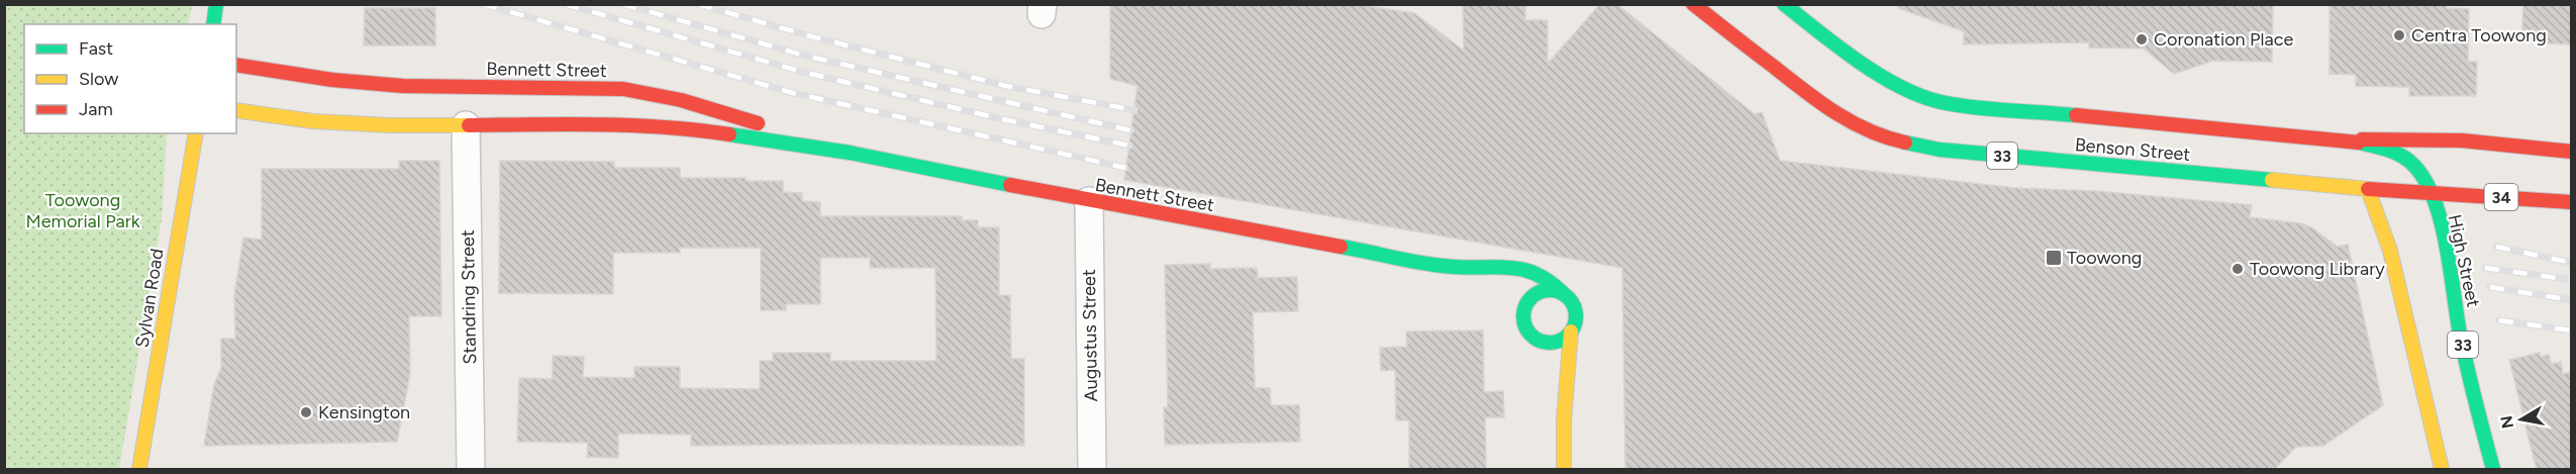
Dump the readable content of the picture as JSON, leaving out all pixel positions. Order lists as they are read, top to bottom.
{
  "streets": {
    "main road": [
      "Bennett Street",
      "Benson Street",
      "33",
      "34",
      "High Street",
      "Sylvan Road"
    ],
    "street": ["Standring Street", "Augustus Street"]
  },
  "crossings": [
    ["Bennett Street", "Standring Street"],
    ["Bennett Street", "Augustus Street"],
    ["Benson Street", "High Street"]
  ],
  "parks": ["Toowong Memorial Park"],
  "places": {
    "other": [
      "Centra Toowong",
      "Coronation Place",
      "Toowong Library",
      "Kensington"
    ],
    "transit": ["Toowong"]
  },
  "legend": ["Fast", "Slow", "Jam"],
  "north": "left"
}
